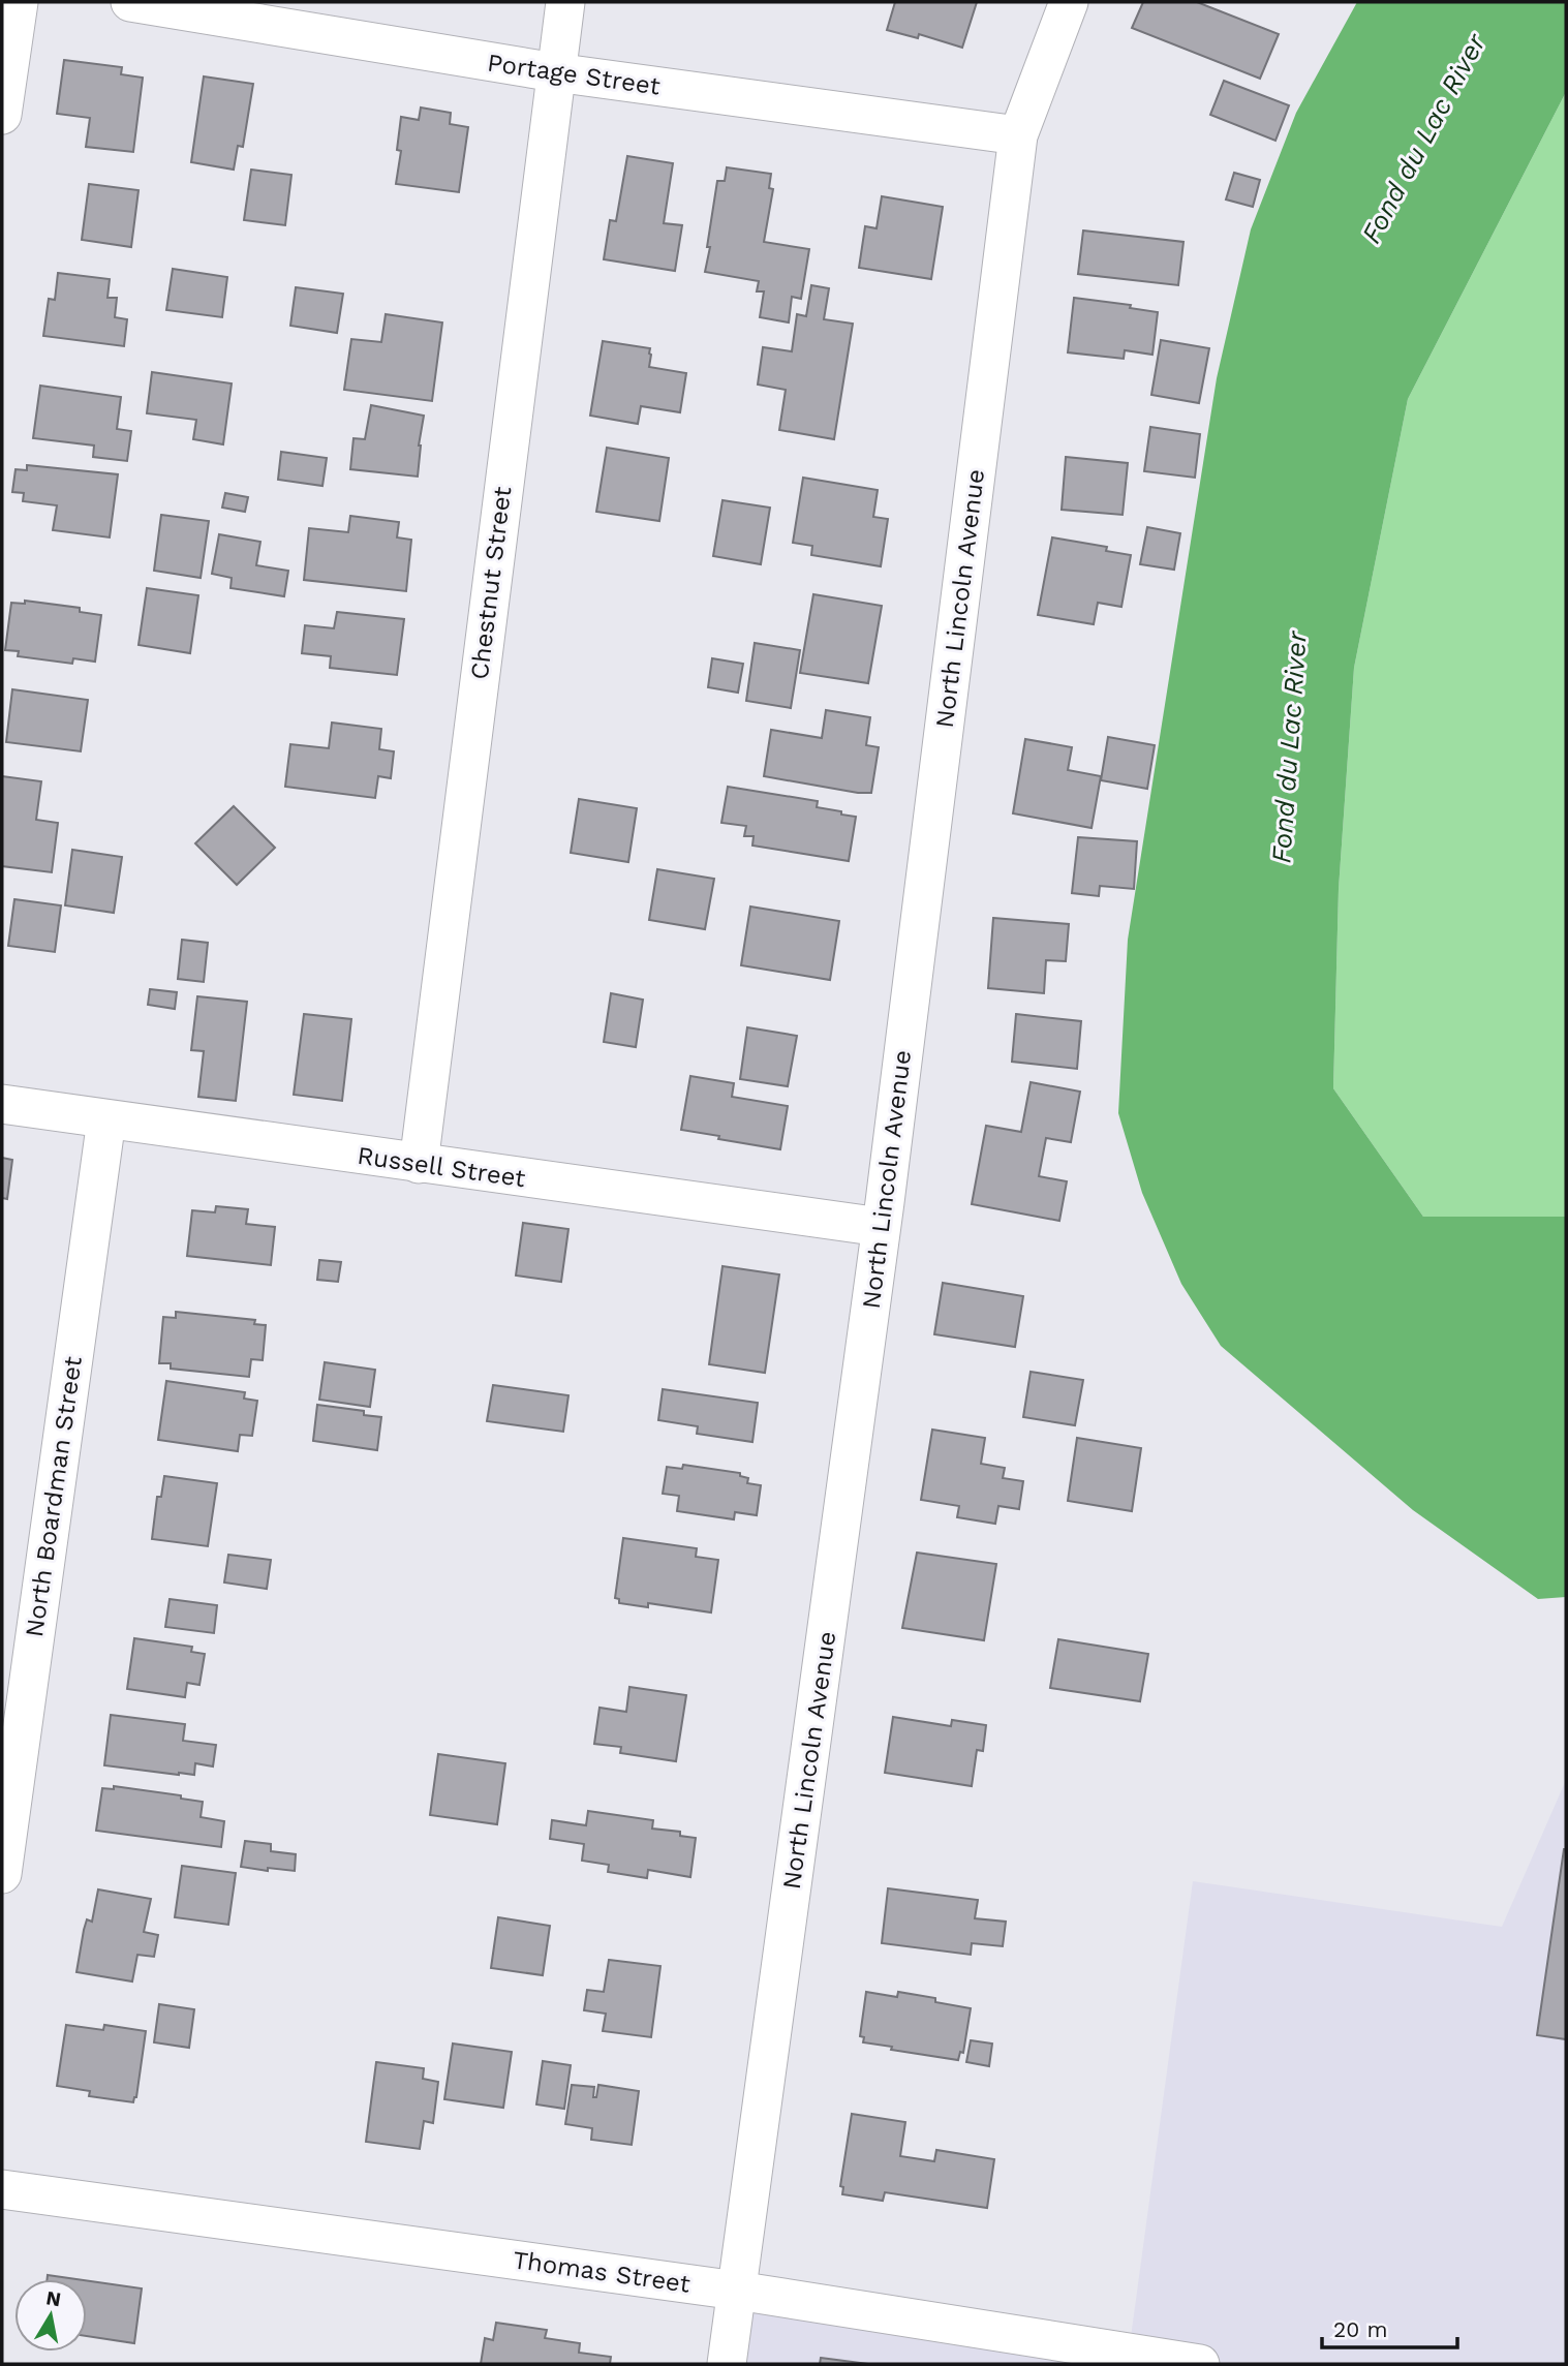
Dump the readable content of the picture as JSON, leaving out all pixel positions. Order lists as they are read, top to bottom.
{
  "streets": {
    "street": [
      "Portage Street",
      "Chestnut Street",
      "North Lincoln Avenue",
      "Russell Street",
      "North Boardman Street",
      "Thomas Street"
    ]
  },
  "crossings": [
    ["Portage Street", "Chestnut Street"],
    ["Portage Street", "North Lincoln Avenue"],
    ["Chestnut Street", "Russell Street"],
    ["North Lincoln Avenue", "Russell Street"],
    ["North Lincoln Avenue", "Thomas Street"],
    ["Russell Street", "North Boardman Street"]
  ],
  "water": ["Fond du Lac River"],
  "scale_bar": "20 m",
  "north": "top"
}
